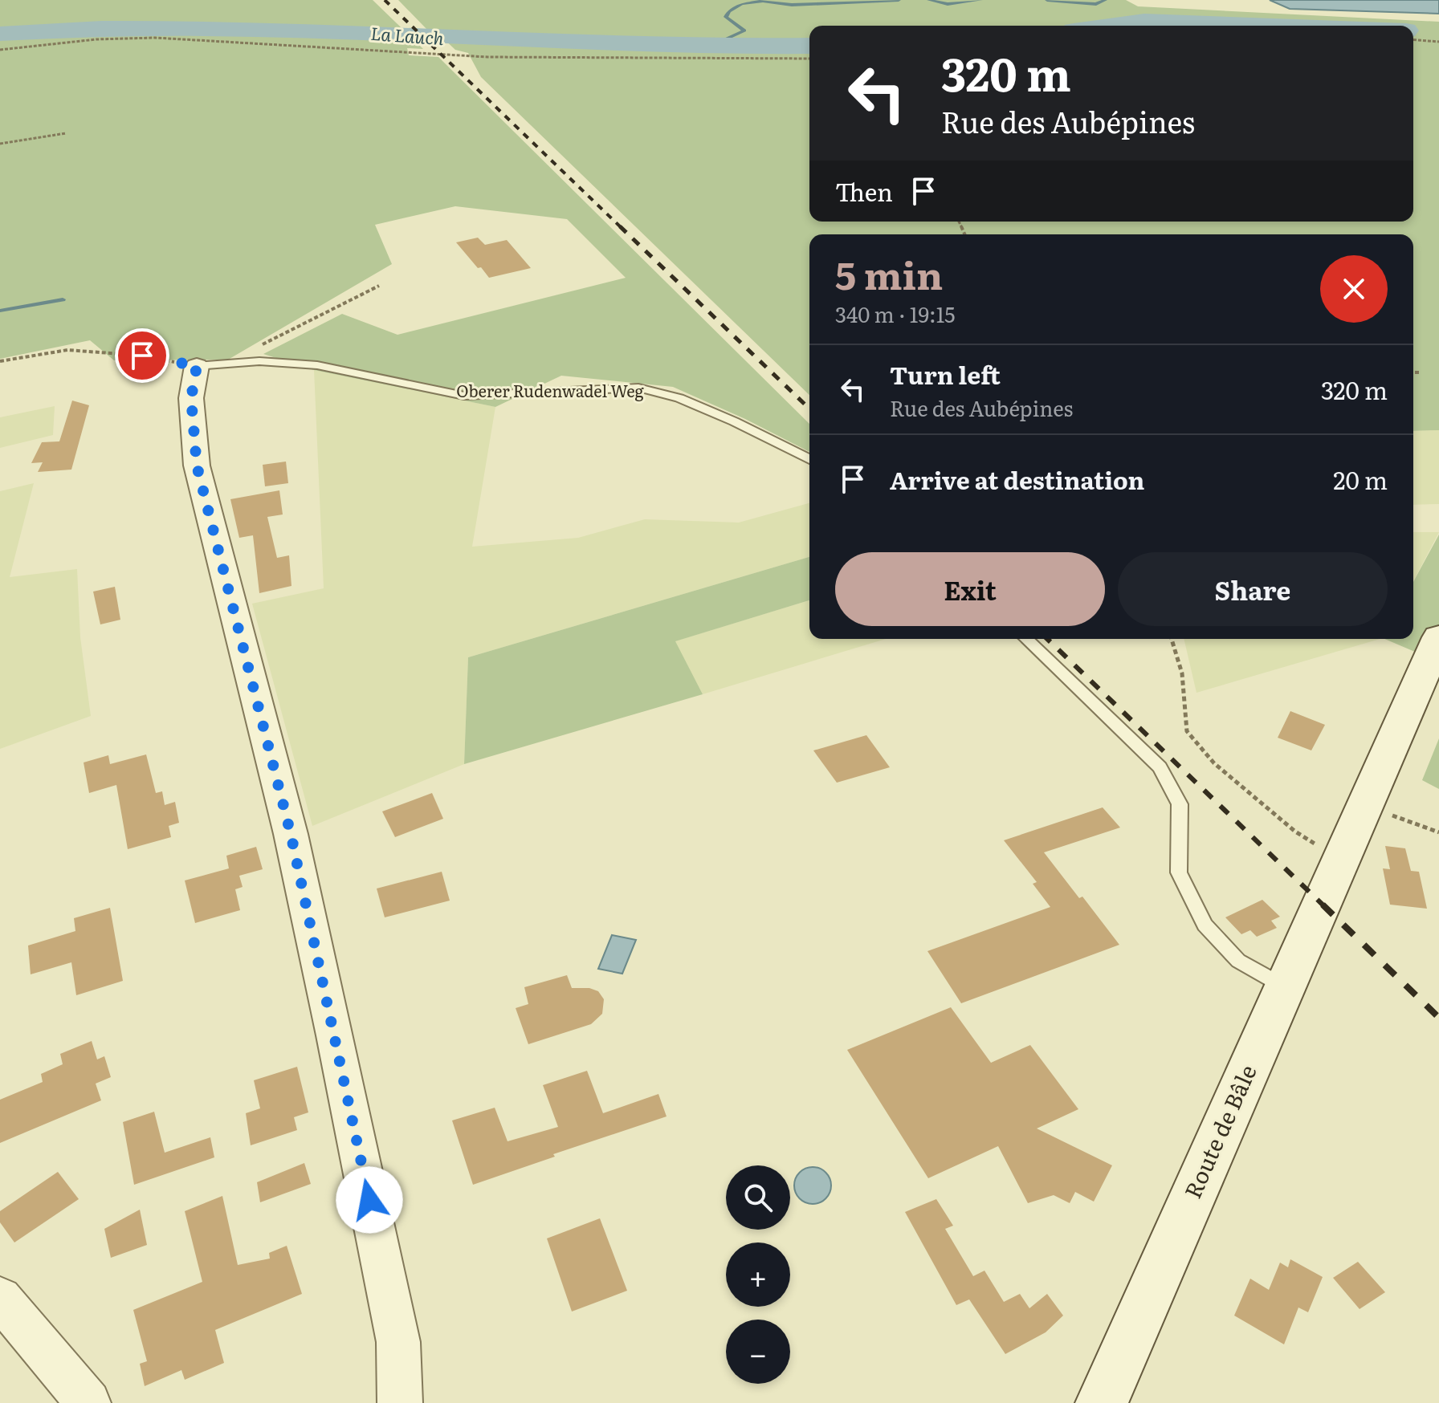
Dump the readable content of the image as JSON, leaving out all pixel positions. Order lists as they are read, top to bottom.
{
  "streets": {
    "main road": ["Route de Bâle"],
    "lane": ["Oberer Rudenwadel Weg"]
  },
  "water": ["La Lauch"],
  "page": {
    "turn": ["320 m", "Rue des Aubépines"],
    "then": "Then",
    "heading": ["5 min", "340 m · 19:15"],
    "list": [
      {
        "name": "Turn left",
        "note": "Rue des Aubépines",
        "value": "320 m"
      },
      {
        "name": "Arrive at destination",
        "value": "20 m"
      }
    ],
    "buttons": ["Exit", "Share"],
    "map_buttons": ["+", "−"]
  }
}
